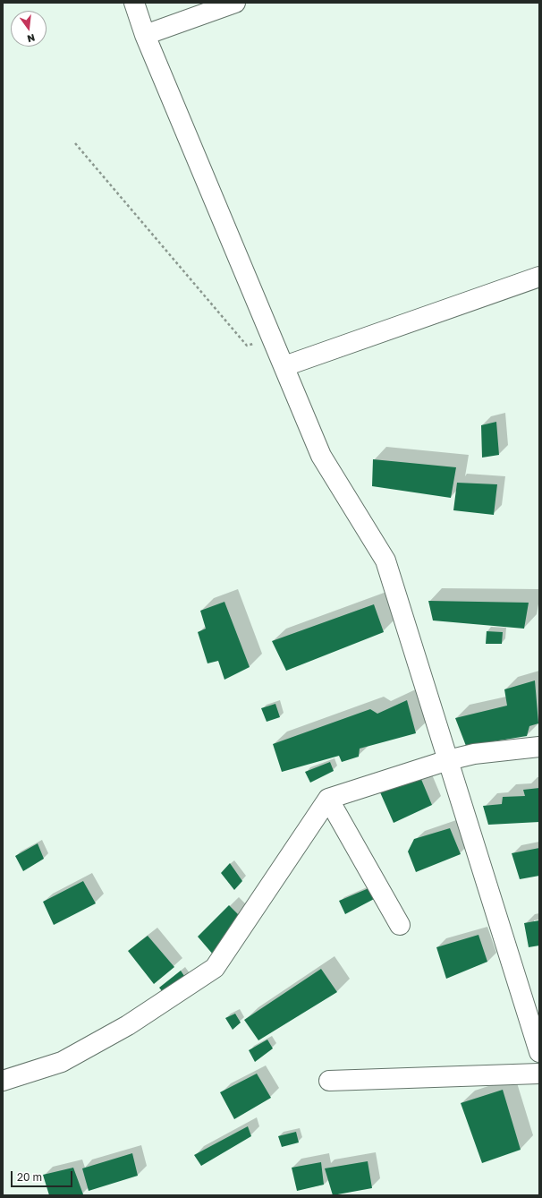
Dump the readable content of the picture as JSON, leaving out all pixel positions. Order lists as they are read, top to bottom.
{
  "scale_bar": "20 m",
  "north": "bottom"
}
